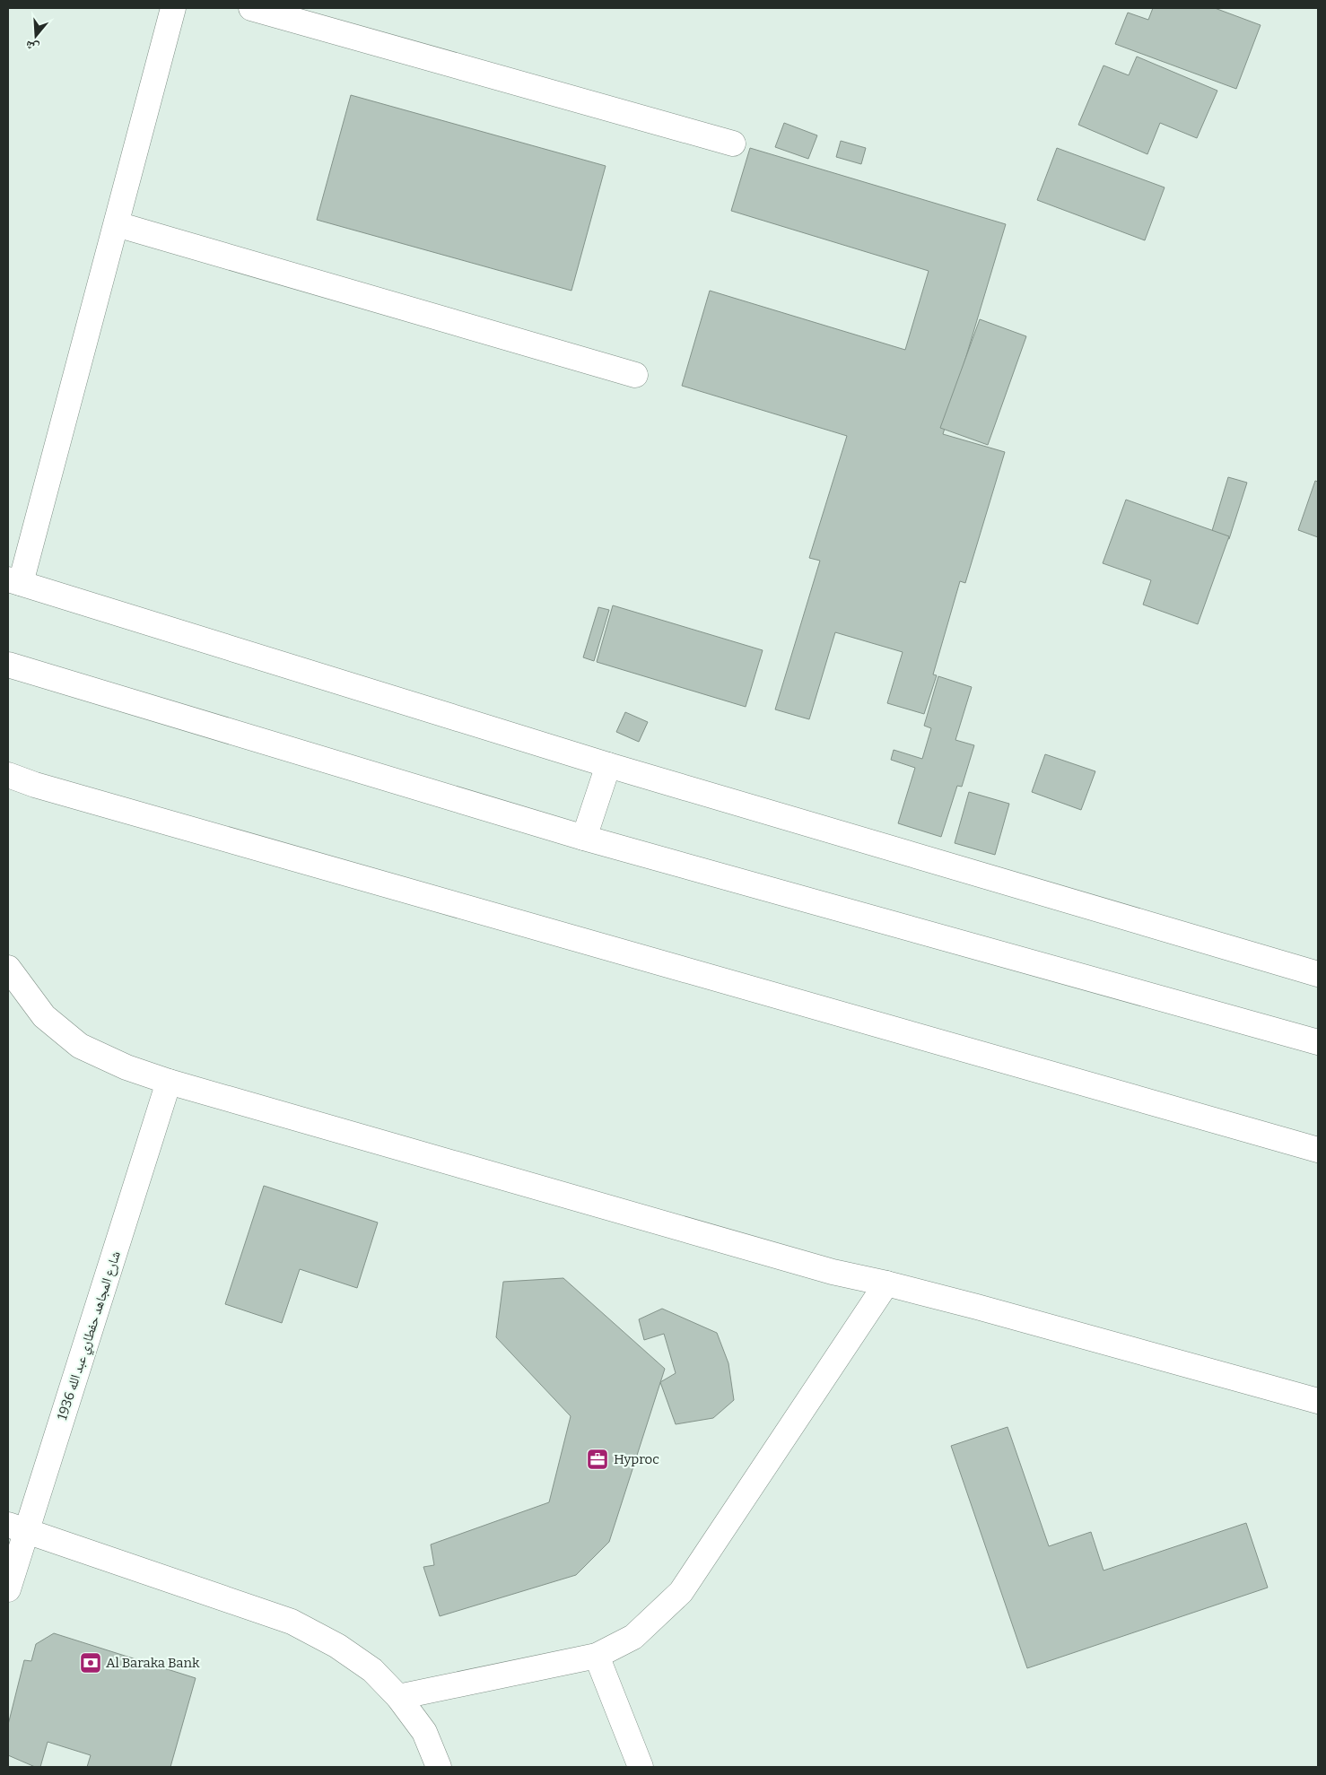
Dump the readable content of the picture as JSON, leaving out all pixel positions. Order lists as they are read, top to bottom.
{
  "streets": {
    "street": ["شارع المجاهد حفطاري عبد الله 1936"]
  },
  "places": {
    "office": ["Hyproc"],
    "bank": ["Al Baraka Bank"]
  },
  "north": "bottom"
}
